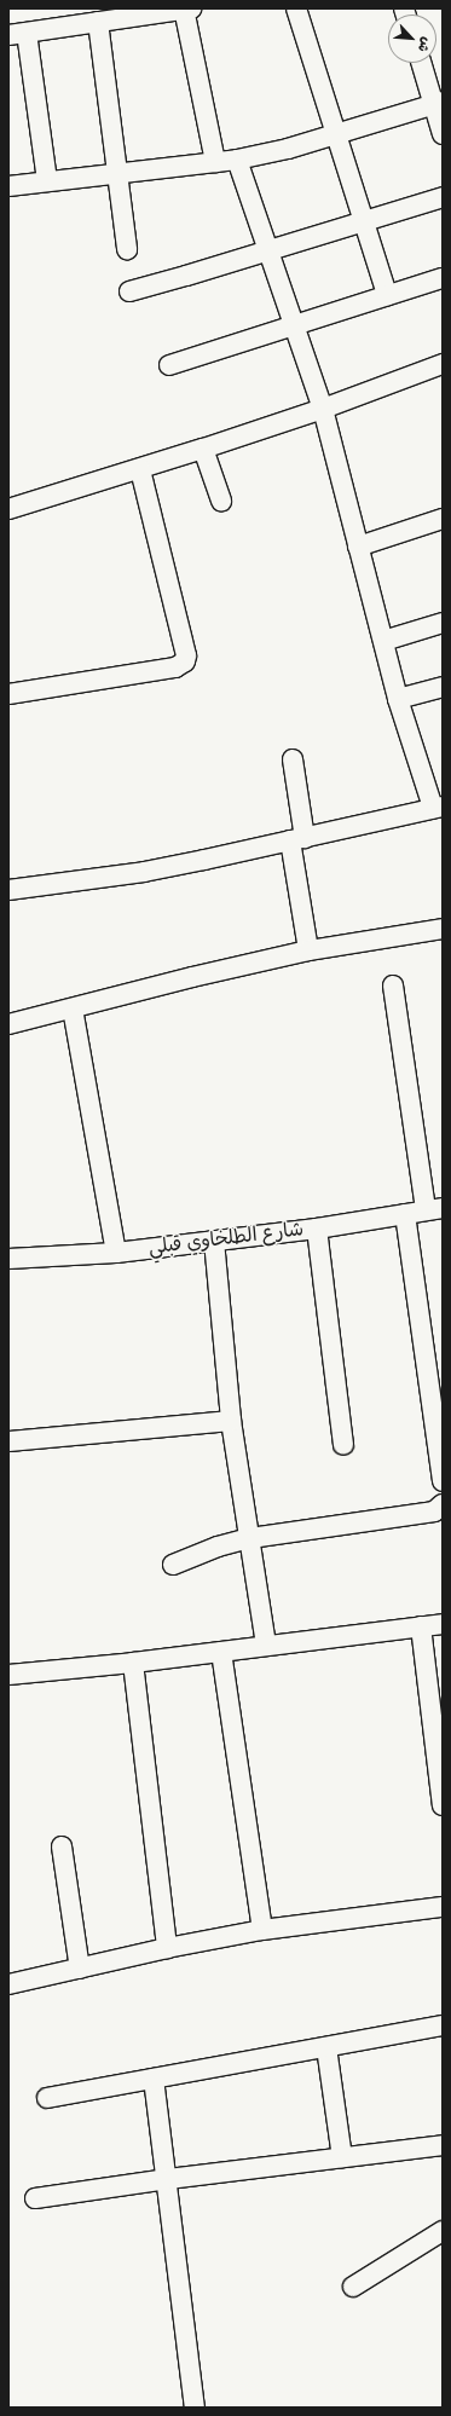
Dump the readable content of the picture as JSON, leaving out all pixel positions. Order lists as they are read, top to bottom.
{
  "streets": {
    "street": ["شارع الطلخاوي قبلي"]
  },
  "north": "bottom right"
}
